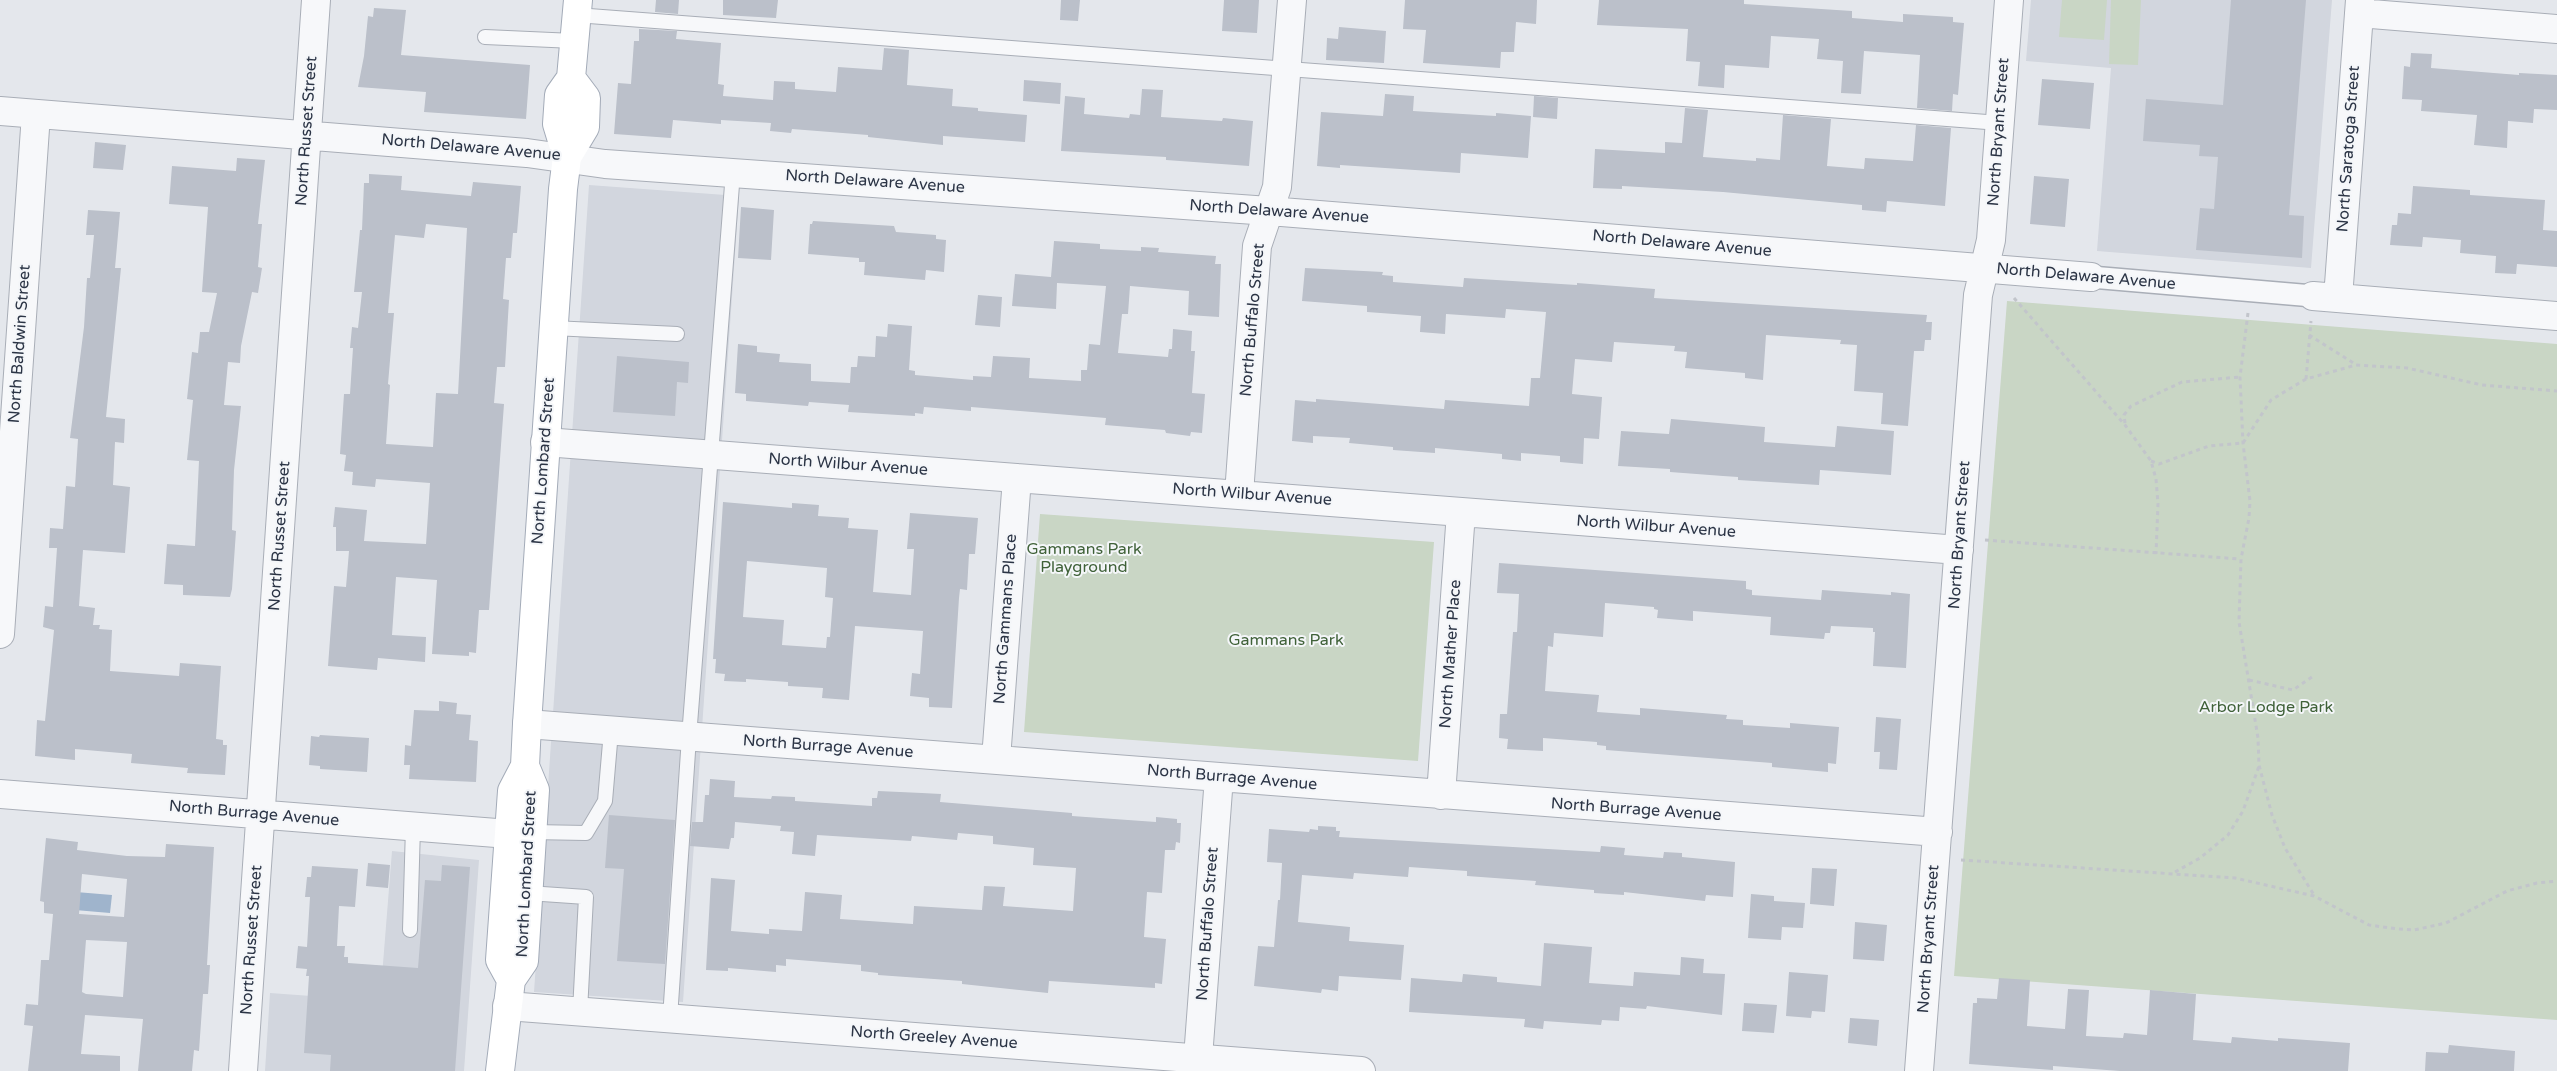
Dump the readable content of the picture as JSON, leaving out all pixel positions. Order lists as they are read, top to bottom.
{
  "streets": {
    "main road": ["North Lombard Street"],
    "street": [
      "North Russet Street",
      "North Bryant Street",
      "North Delaware Avenue",
      "North Saratoga Street",
      "North Buffalo Street",
      "North Baldwin Street",
      "North Wilbur Avenue",
      "North Gammans Place",
      "North Mather Place",
      "North Burrage Avenue",
      "North Greeley Avenue"
    ]
  },
  "crossings": [
    ["North Russet Street", "North Delaware Avenue"],
    ["North Russet Street", "North Burrage Avenue"],
    ["North Bryant Street", "North Delaware Avenue"],
    ["North Bryant Street", "North Wilbur Avenue"],
    ["North Bryant Street", "North Burrage Avenue"],
    ["North Delaware Avenue", "North Saratoga Street"],
    ["North Delaware Avenue", "North Buffalo Street"],
    ["North Delaware Avenue", "North Baldwin Street"],
    ["North Delaware Avenue", "North Lombard Street"],
    ["North Buffalo Street", "North Wilbur Avenue"],
    ["North Buffalo Street", "North Burrage Avenue"],
    ["North Buffalo Street", "North Greeley Avenue"],
    ["North Lombard Street", "North Wilbur Avenue"],
    ["North Lombard Street", "North Burrage Avenue"],
    ["North Lombard Street", "North Greeley Avenue"],
    ["North Wilbur Avenue", "North Gammans Place"],
    ["North Wilbur Avenue", "North Mather Place"],
    ["North Gammans Place", "North Burrage Avenue"],
    ["North Mather Place", "North Burrage Avenue"]
  ],
  "parks": ["Gammans Park Playground", "Gammans Park", "Arbor Lodge Park"]
}
